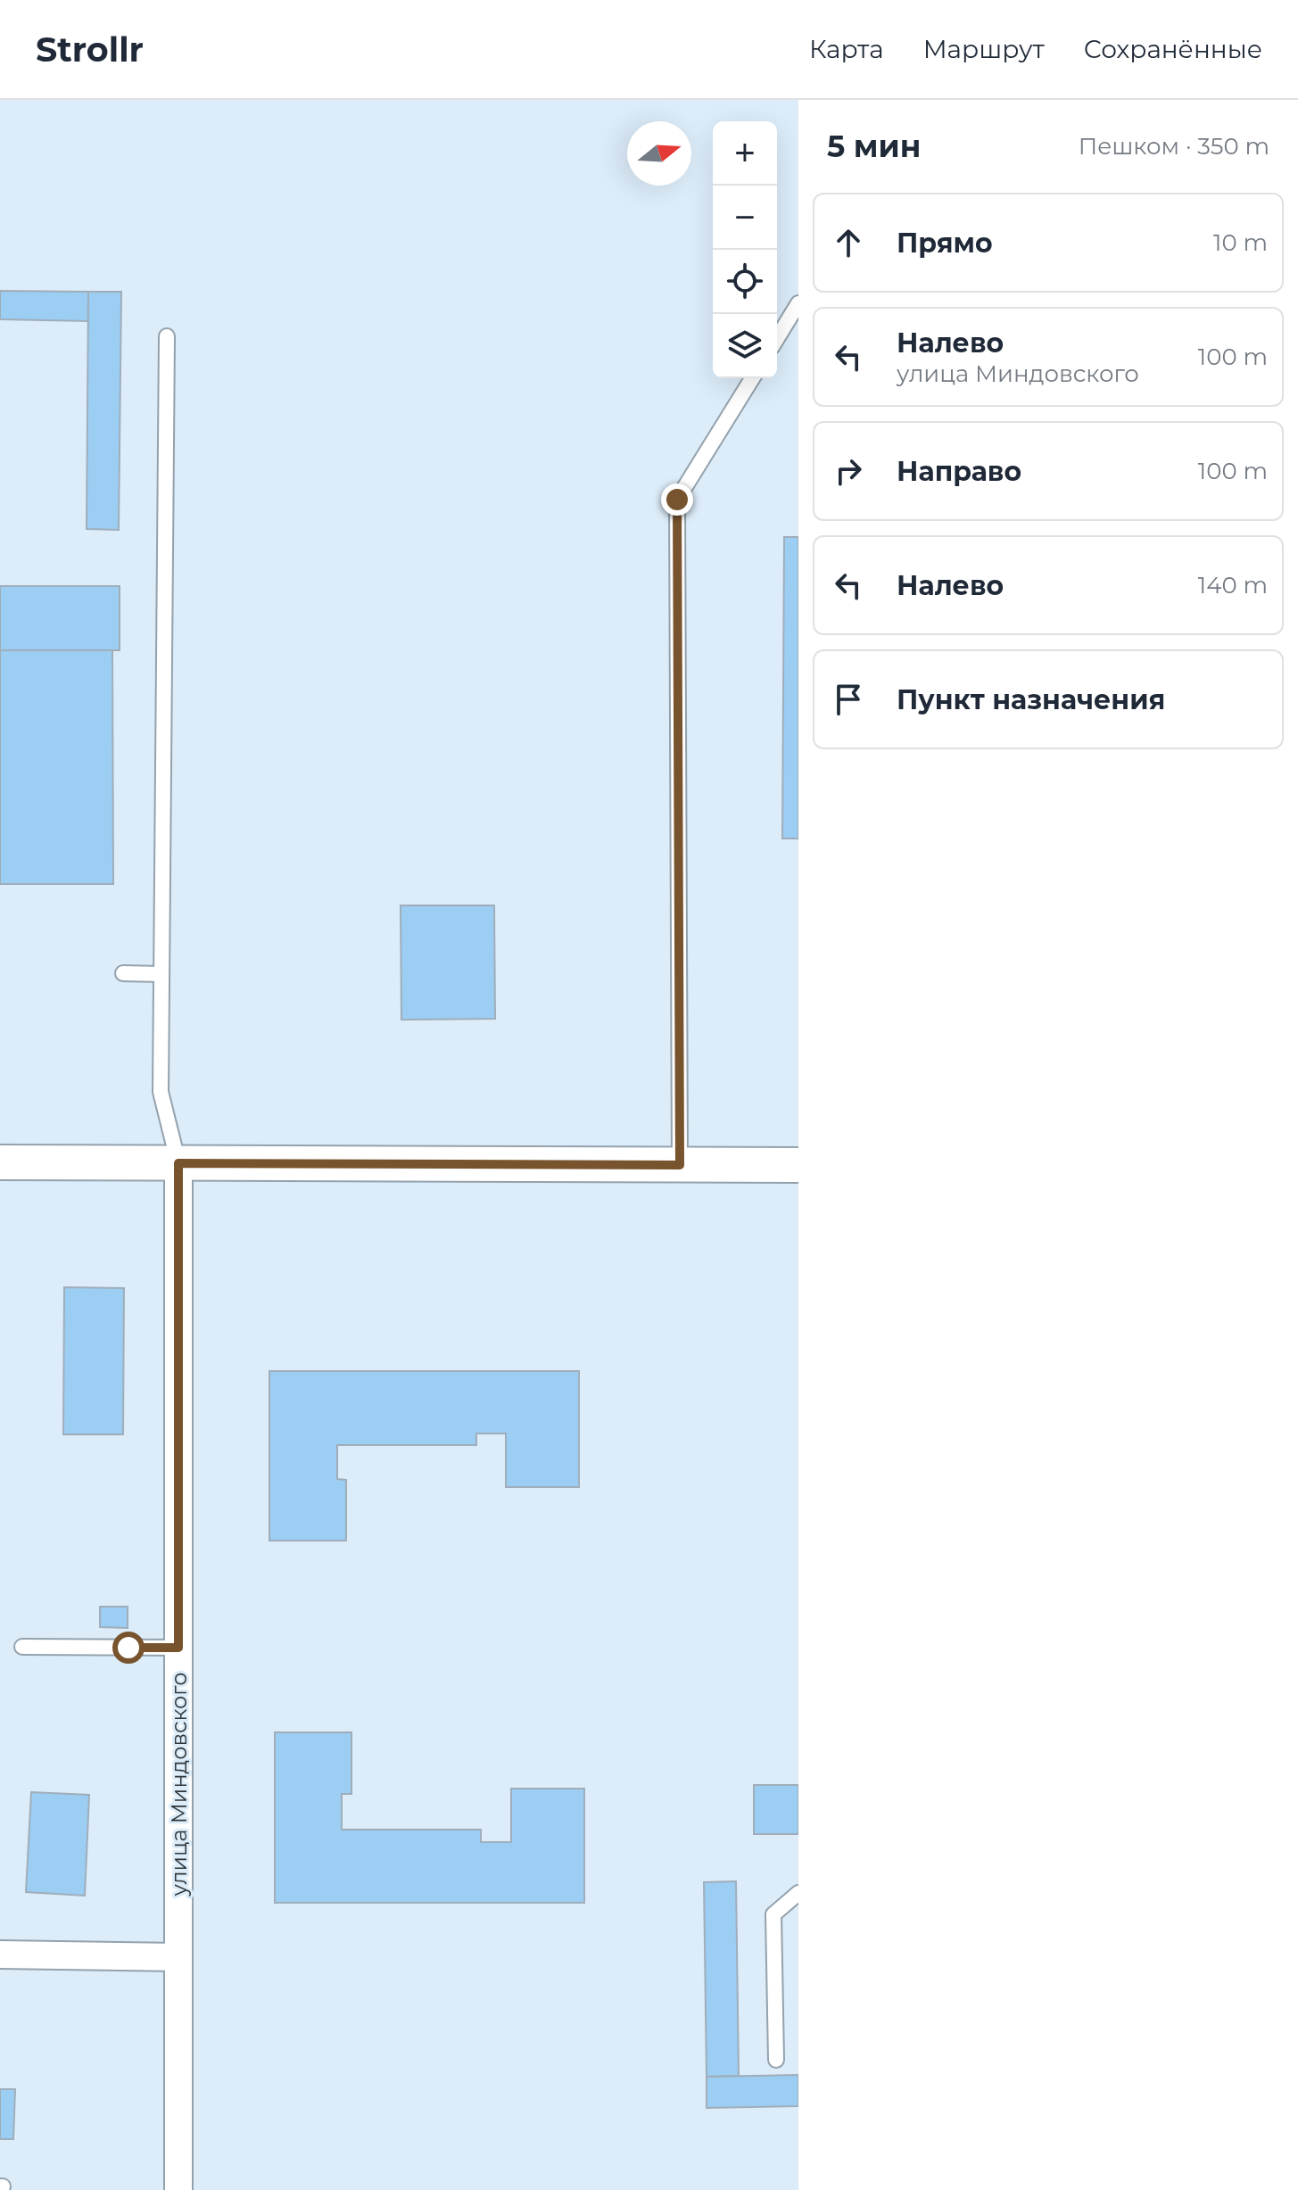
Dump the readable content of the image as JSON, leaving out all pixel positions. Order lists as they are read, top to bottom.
{
  "streets": {
    "street": ["улица Миндовского"]
  },
  "north": "right",
  "page": {
    "header": "Strollr",
    "nav": ["Карта", "Маршрут", "Сохранённые"],
    "heading": ["5 мин", "Пешком · 350 m"],
    "map_buttons": ["+", "−"],
    "list": [
      ["Прямо", "10 m"],
      ["Налево", "улица Миндовского", "100 m"],
      ["Направо", "100 m"],
      ["Налево", "140 m"],
      "Пункт назначения"
    ]
  }
}
